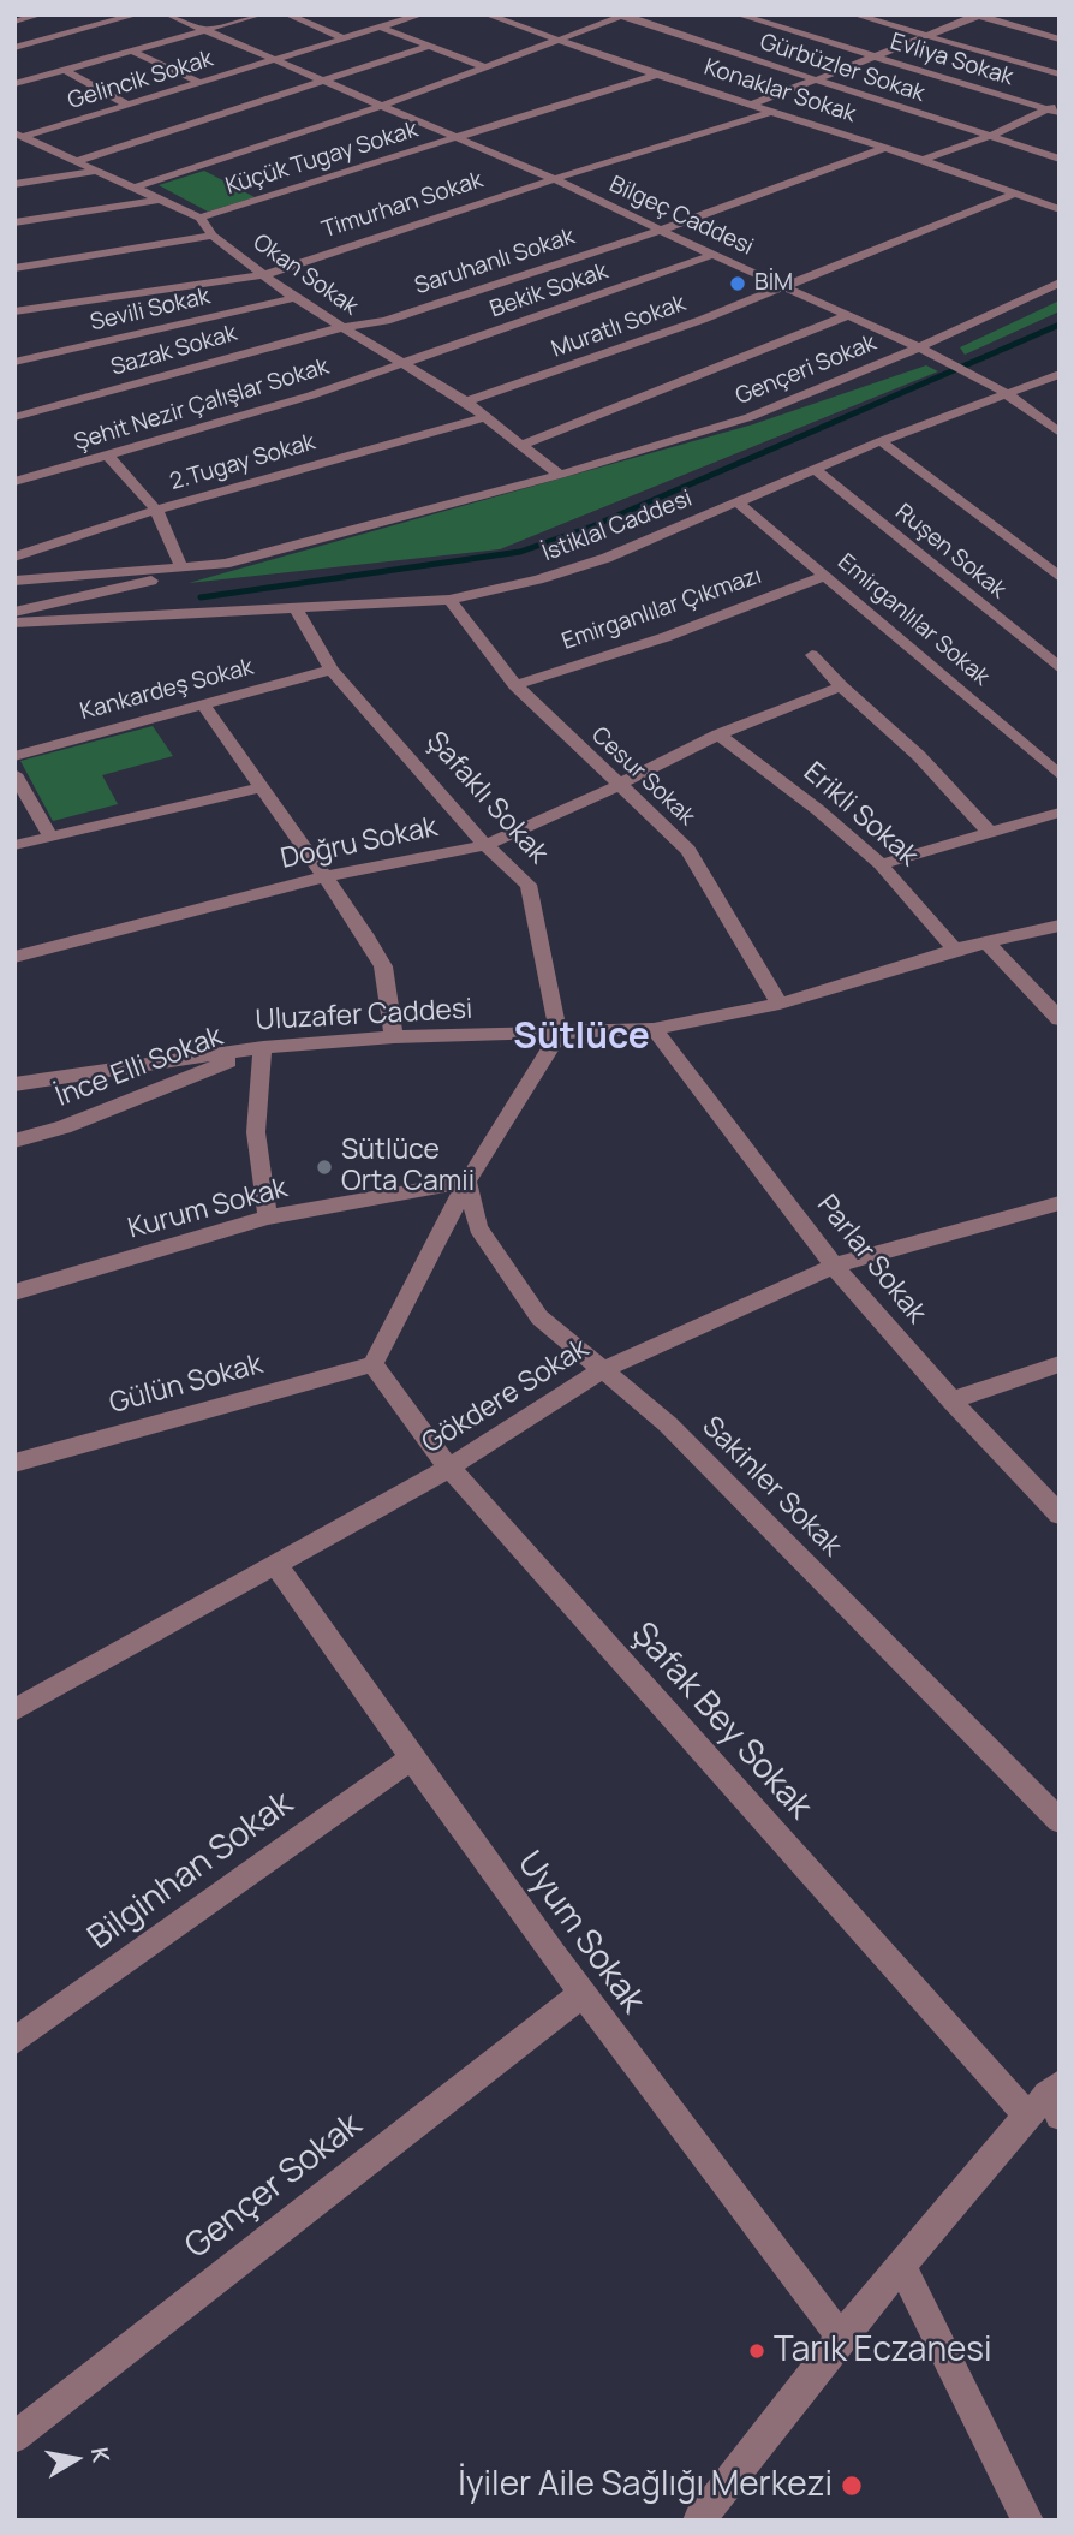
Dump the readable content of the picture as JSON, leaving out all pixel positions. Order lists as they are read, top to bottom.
{
  "streets": {
    "street": [
      "Evliya Sokak",
      "Gürbüzler Sokak",
      "Gelincik Sokak",
      "Konaklar Sokak",
      "Küçük Tugay Sokak",
      "Timurhan Sokak",
      "Bilgeç Caddesi",
      "Saruhanlı Sokak",
      "Okan Sokak",
      "Bekik Sokak",
      "Sevili Sokak",
      "Muratlı Sokak",
      "Sazak Sokak",
      "Gençeri Sokak",
      "Şehit Nezir Çalışlar Sokak",
      "2.Tugay Sokak",
      "İstiklal Caddesi",
      "Ruşen Sokak",
      "Emirganlılar Çıkmazı",
      "Emirganlılar Sokak",
      "Kankardeş Sokak",
      "Cesur Sokak",
      "Şafaklı Sokak",
      "Erikli Sokak",
      "Doğru Sokak",
      "Uluzafer Caddesi",
      "İnce Elli Sokak",
      "Kurum Sokak",
      "Parlar Sokak",
      "Gülün Sokak",
      "Gökdere Sokak",
      "Sakinler Sokak",
      "Şafak Bey Sokak",
      "Bilginhan Sokak",
      "Uyum Sokak",
      "Gençer Sokak"
    ]
  },
  "crossings": [
    ["Gelincik Sokak", "Bilgeç Caddesi"],
    ["Gelincik Sokak", "Okan Sokak"],
    ["Konaklar Sokak", "Küçük Tugay Sokak"],
    ["Konaklar Sokak", "Timurhan Sokak"],
    ["Konaklar Sokak", "Saruhanlı Sokak"],
    ["Konaklar Sokak", "Muratlı Sokak"],
    ["Küçük Tugay Sokak", "Bilgeç Caddesi"],
    ["Küçük Tugay Sokak", "Okan Sokak"],
    ["Timurhan Sokak", "Bilgeç Caddesi"],
    ["Timurhan Sokak", "Okan Sokak"],
    ["Bilgeç Caddesi", "Saruhanlı Sokak"],
    ["Bilgeç Caddesi", "Bekik Sokak"],
    ["Bilgeç Caddesi", "Muratlı Sokak"],
    ["Bilgeç Caddesi", "Gençeri Sokak"],
    ["Bilgeç Caddesi", "İstiklal Caddesi"],
    ["Saruhanlı Sokak", "Okan Sokak"],
    ["Saruhanlı Sokak", "Sazak Sokak"],
    ["Okan Sokak", "Bekik Sokak"],
    ["Okan Sokak", "Sevili Sokak"],
    ["Okan Sokak", "Muratlı Sokak"],
    ["Okan Sokak", "Sazak Sokak"],
    ["Okan Sokak", "Gençeri Sokak"],
    ["Okan Sokak", "Şehit Nezir Çalışlar Sokak"],
    ["Okan Sokak", "2.Tugay Sokak"],
    ["Bekik Sokak", "Şehit Nezir Çalışlar Sokak"],
    ["İstiklal Caddesi", "Ruşen Sokak"],
    ["İstiklal Caddesi", "Emirganlılar Sokak"],
    ["İstiklal Caddesi", "Cesur Sokak"],
    ["İstiklal Caddesi", "Şafaklı Sokak"],
    ["Emirganlılar Çıkmazı", "Emirganlılar Sokak"],
    ["Emirganlılar Çıkmazı", "Cesur Sokak"],
    ["Kankardeş Sokak", "Şafaklı Sokak"],
    ["Cesur Sokak", "Doğru Sokak"],
    ["Cesur Sokak", "Uluzafer Caddesi"],
    ["Şafaklı Sokak", "Doğru Sokak"],
    ["Şafaklı Sokak", "Uluzafer Caddesi"],
    ["Erikli Sokak", "Doğru Sokak"],
    ["Erikli Sokak", "Uluzafer Caddesi"],
    ["Uluzafer Caddesi", "İnce Elli Sokak"],
    ["Uluzafer Caddesi", "Parlar Sokak"],
    ["İnce Elli Sokak", "Kurum Sokak"],
    ["Kurum Sokak", "Sakinler Sokak"],
    ["Parlar Sokak", "Gökdere Sokak"],
    ["Gülün Sokak", "Şafak Bey Sokak"],
    ["Gökdere Sokak", "Sakinler Sokak"],
    ["Gökdere Sokak", "Şafak Bey Sokak"],
    ["Gökdere Sokak", "Uyum Sokak"],
    ["Bilginhan Sokak", "Uyum Sokak"],
    ["Uyum Sokak", "Gençer Sokak"]
  ],
  "districts": ["Sütlüce"],
  "places": [
    "BİM",
    "Sütlüce Orta Camii",
    "Tarık Eczanesi",
    "İyiler Aile Sağlığı Merkezi"
  ],
  "north": "right"
}
